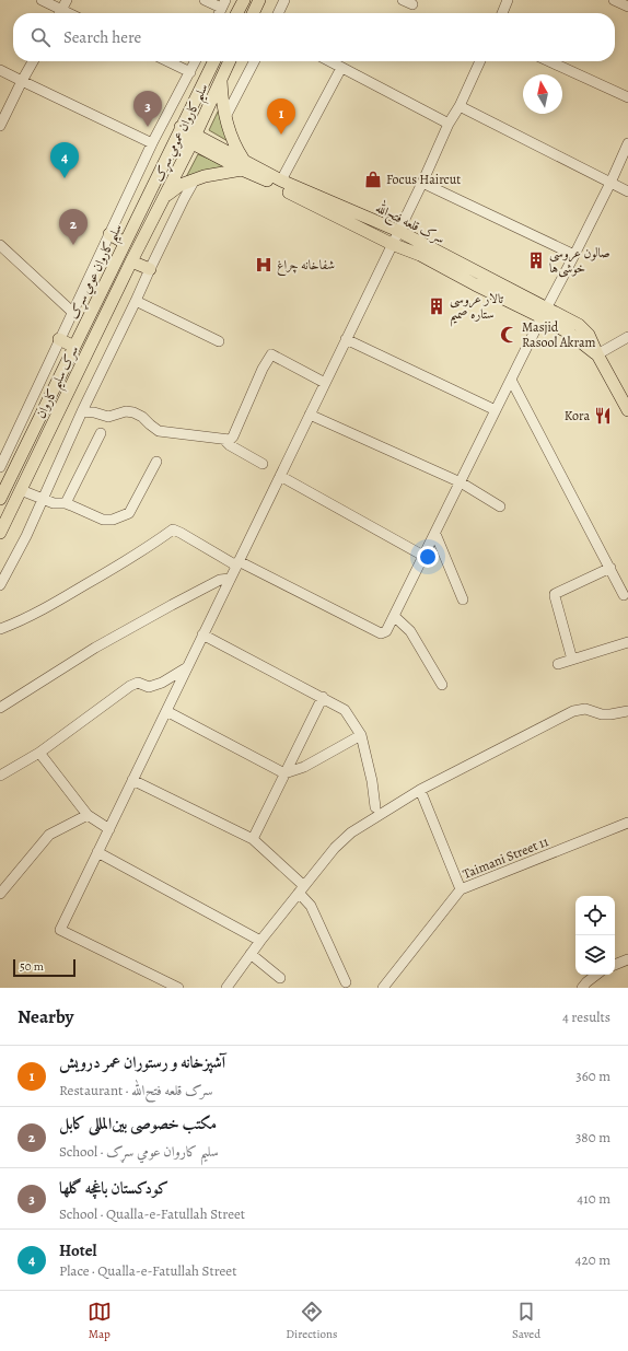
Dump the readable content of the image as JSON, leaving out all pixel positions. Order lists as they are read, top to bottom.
{
  "streets": {
    "main road": [
      "سلیم کاروان عمومي سړک",
      "سرک قلعه فتح‌الله",
      "سلیم کاروان عومي سړک",
      "سرک سلیم کاروان"
    ],
    "street": ["Taimani Street 11"]
  },
  "crossings": [
    ["سلیم کاروان عمومي سړک", "سرک قلعه فتح‌الله"],
    ["سلیم کاروان عمومي سړک", "سرک سلیم کاروان"],
    ["سرک قلعه فتح‌الله", "سلیم کاروان عومي سړک"]
  ],
  "places": {
    "shop": ["Focus Haircut"],
    "building": ["صالون عروسی خوشی‌ها", "تالار عروسی ستاره صمیم"],
    "hospital": ["شفاخانه چراغ"],
    "mosque": ["Masjid Rasool Akram"],
    "restaurant": ["Kora"]
  },
  "scale_bar": "50 m",
  "north": "top",
  "page": {
    "search": "Search here",
    "pins": [
      "3",
      "1",
      "4",
      "2"
    ],
    "scale": "50 m",
    "heading": ["Nearby", "4 results"],
    "list": [
      {
        "mark": "1",
        "name": "آشپزخانه و رستوران عمر درویش",
        "note": "Restaurant · سرک قلعه فتح‌الله",
        "value": "360 m"
      },
      {
        "mark": "2",
        "name": "مکتب خصوصی بین‌المللی کابل",
        "note": "School · سلیم کاروان عومي سړک",
        "value": "380 m"
      },
      {
        "mark": "3",
        "name": "کودکستان باغچه گلها",
        "note": "School · Qualla-e-Fatullah Street",
        "value": "410 m"
      },
      {
        "mark": "4",
        "name": "Hotel",
        "note": "Place · Qualla-e-Fatullah Street",
        "value": "420 m"
      }
    ],
    "nav": ["Map", "Directions", "Saved"]
  }
}
